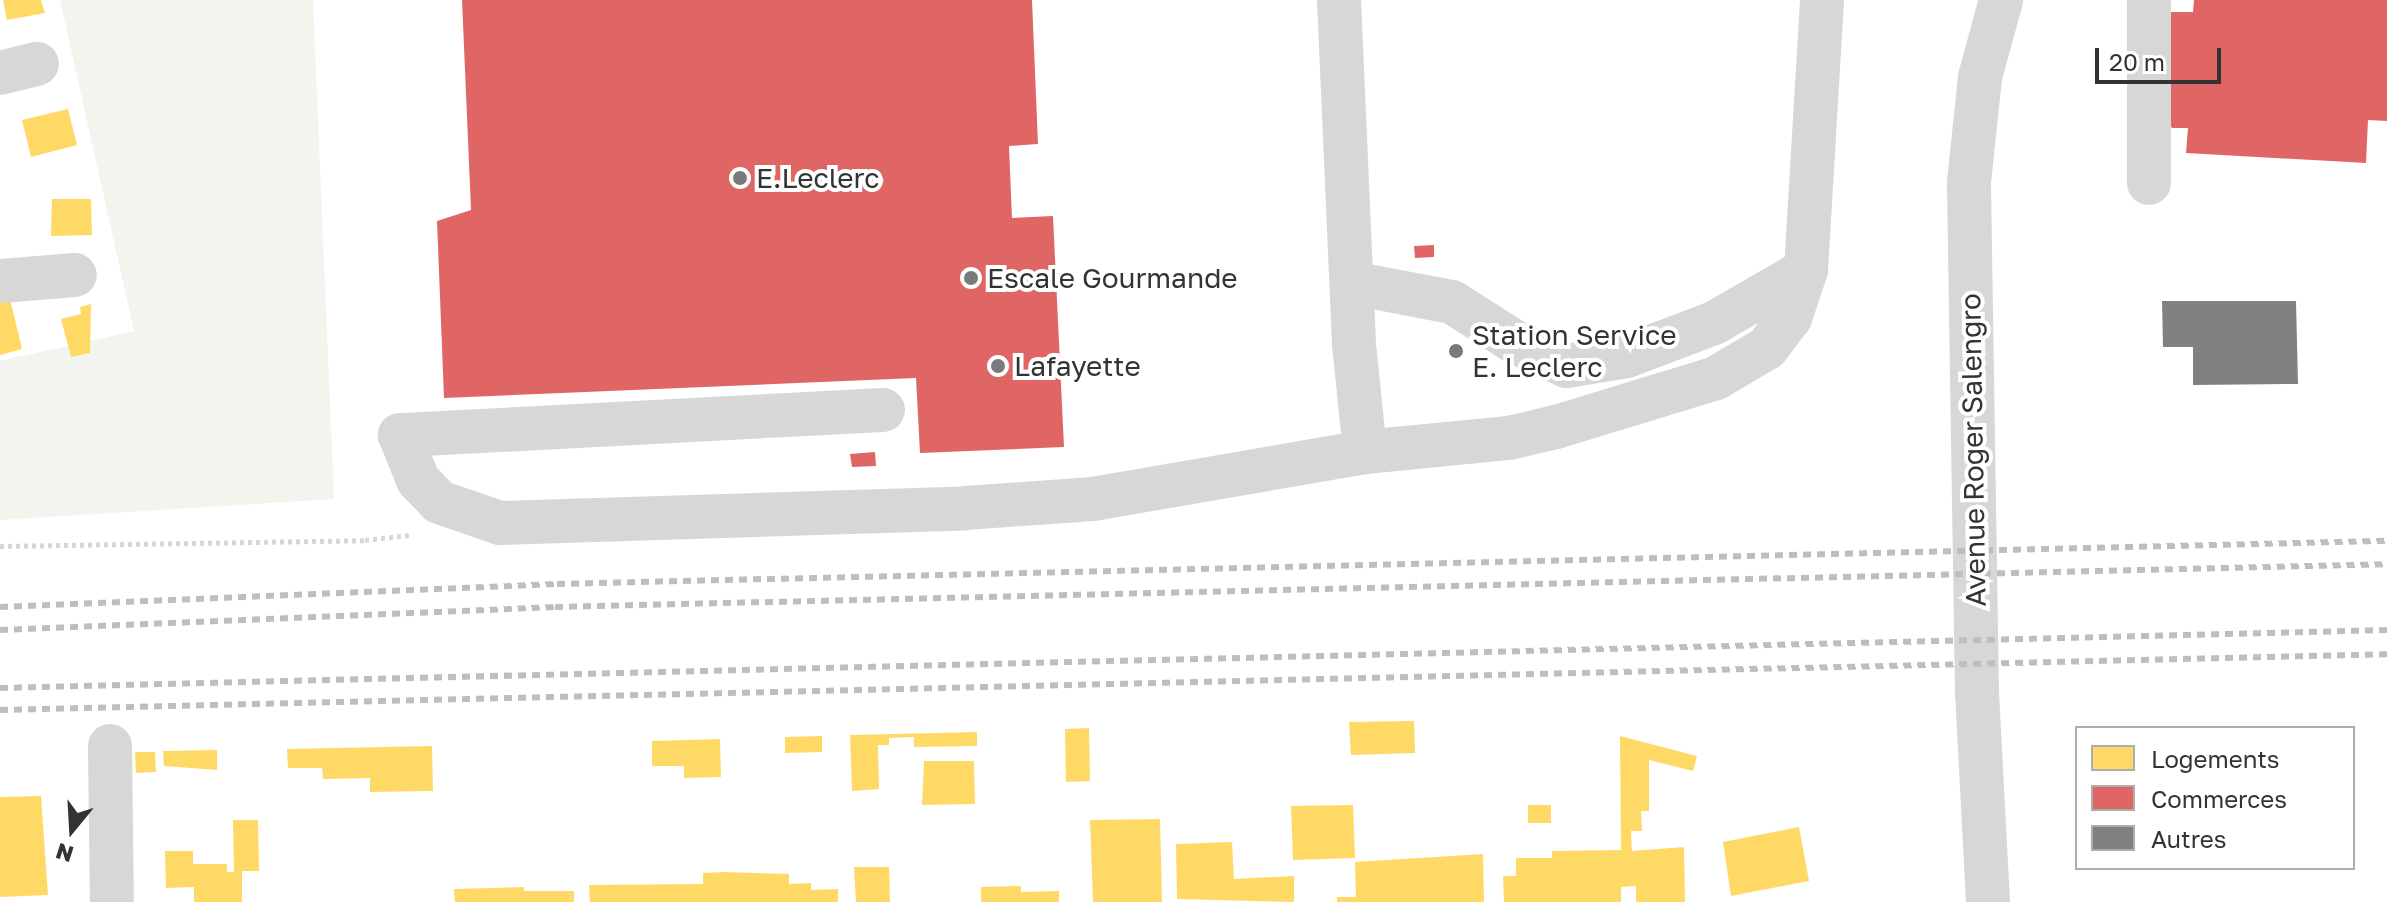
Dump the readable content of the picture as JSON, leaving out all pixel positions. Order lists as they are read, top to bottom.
{
  "streets": {
    "street": ["Avenue Roger Salengro"]
  },
  "places": [
    "E.Leclerc",
    "Escale Gourmande",
    "Station Service E. Leclerc",
    "Lafayette"
  ],
  "legend": ["Logements", "Commerces", "Autres"],
  "scale_bar": "20 m",
  "north": "bottom"
}
